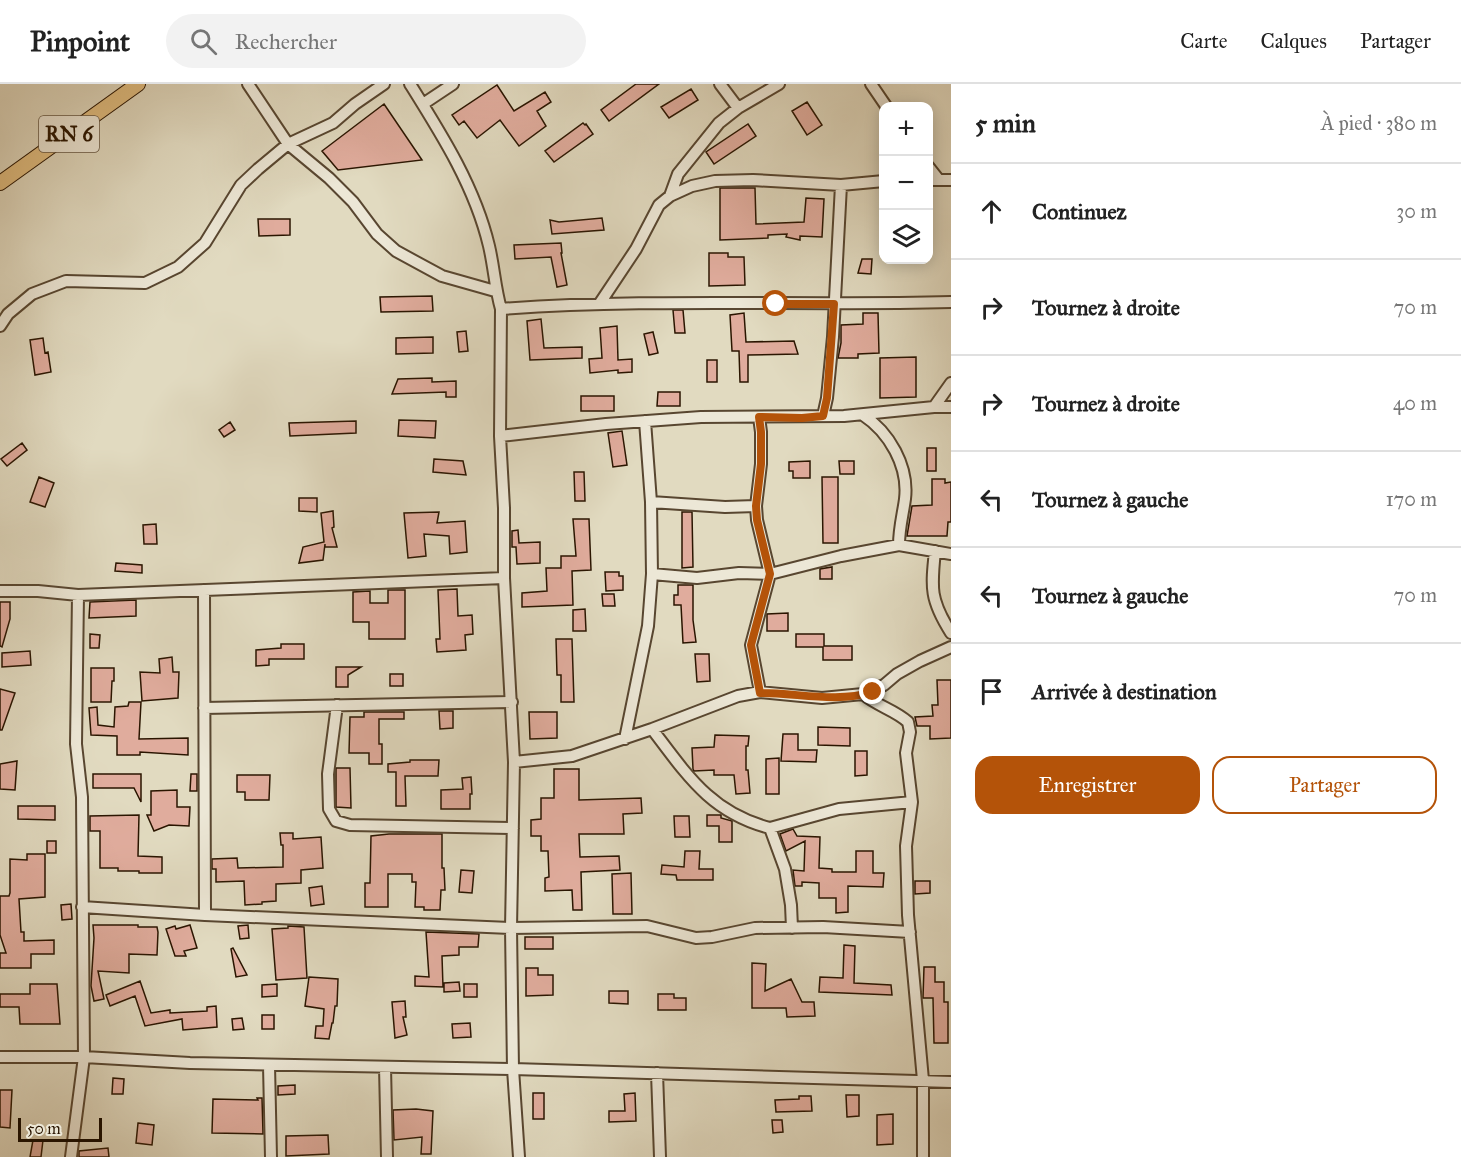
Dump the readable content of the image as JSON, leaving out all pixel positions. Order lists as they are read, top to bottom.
{
  "streets": {
    "main road": ["RN 6"]
  },
  "scale_bar": "50 m",
  "page": {
    "header": "Pinpoint",
    "search": "Rechercher",
    "nav": ["Carte", "Calques", "Partager"],
    "heading": ["5 min", "À pied · 380 m"],
    "map_buttons": ["+", "−"],
    "list": [
      ["Continuez", "30 m"],
      ["Tournez à droite", "70 m"],
      ["Tournez à droite", "40 m"],
      ["Tournez à gauche", "170 m"],
      ["Tournez à gauche", "70 m"],
      "Arrivée à destination"
    ],
    "buttons": ["Enregistrer", "Partager"],
    "scale": "50 m"
  }
}
